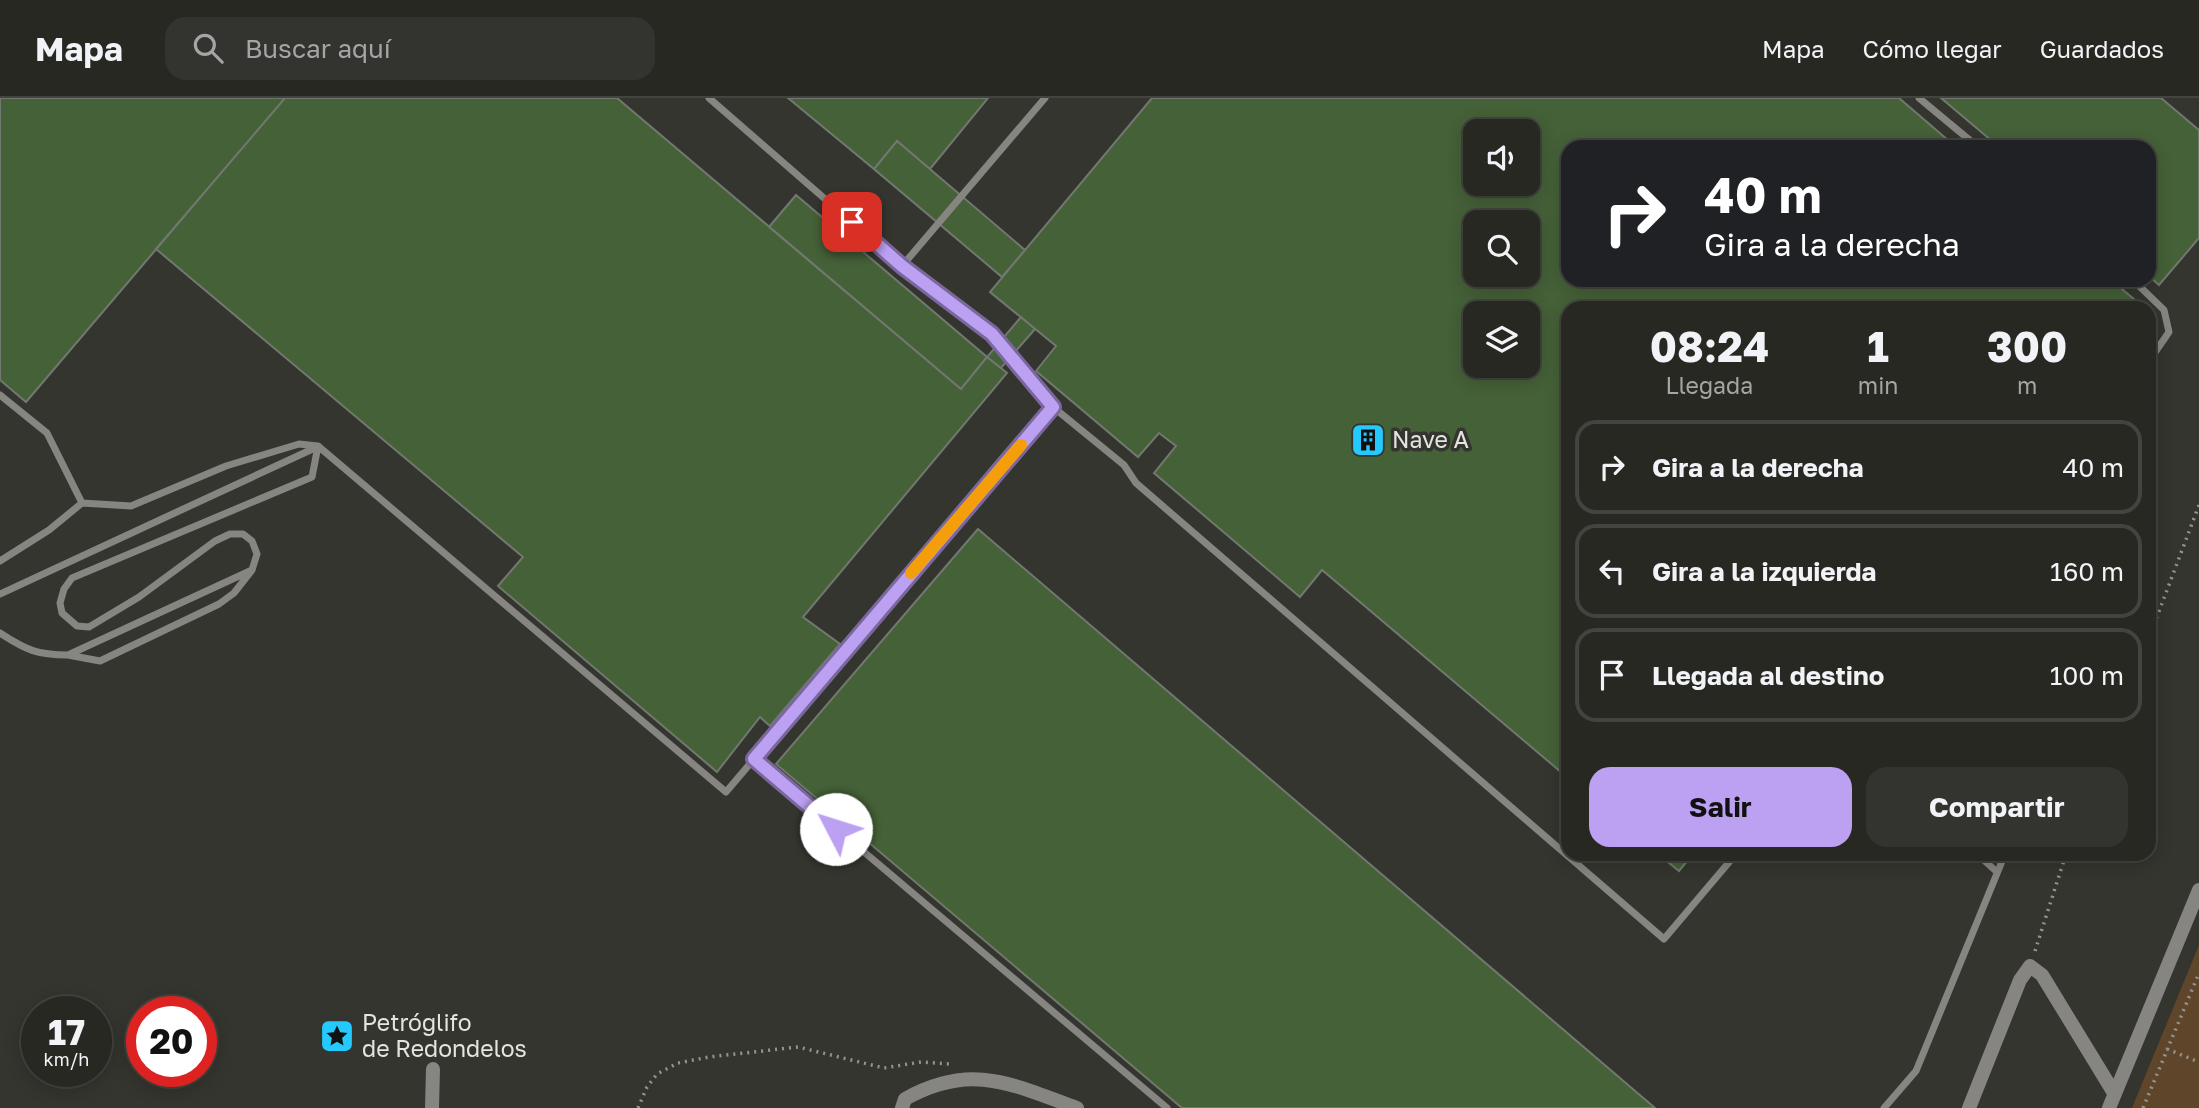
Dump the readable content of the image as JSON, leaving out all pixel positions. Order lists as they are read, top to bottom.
{
  "places": {
    "building": ["Nave A"],
    "place": ["Petróglifo de Redondelos"]
  },
  "page": {
    "header": "Mapa",
    "search": "Buscar aquí",
    "nav": ["Mapa", "Cómo llegar", "Guardados"],
    "turn": ["40 m", "Gira a la derecha"],
    "eta": [
      "08:24",
      "Llegada",
      "1",
      "min",
      "300",
      "m"
    ],
    "list": [
      {
        "name": "Gira a la derecha",
        "value": "40 m"
      },
      {
        "name": "Gira a la izquierda",
        "value": "160 m"
      },
      {
        "name": "Llegada al destino",
        "value": "100 m"
      }
    ],
    "buttons": ["Salir", "Compartir"],
    "speed": "17 km/h",
    "limit": "20"
  }
}
